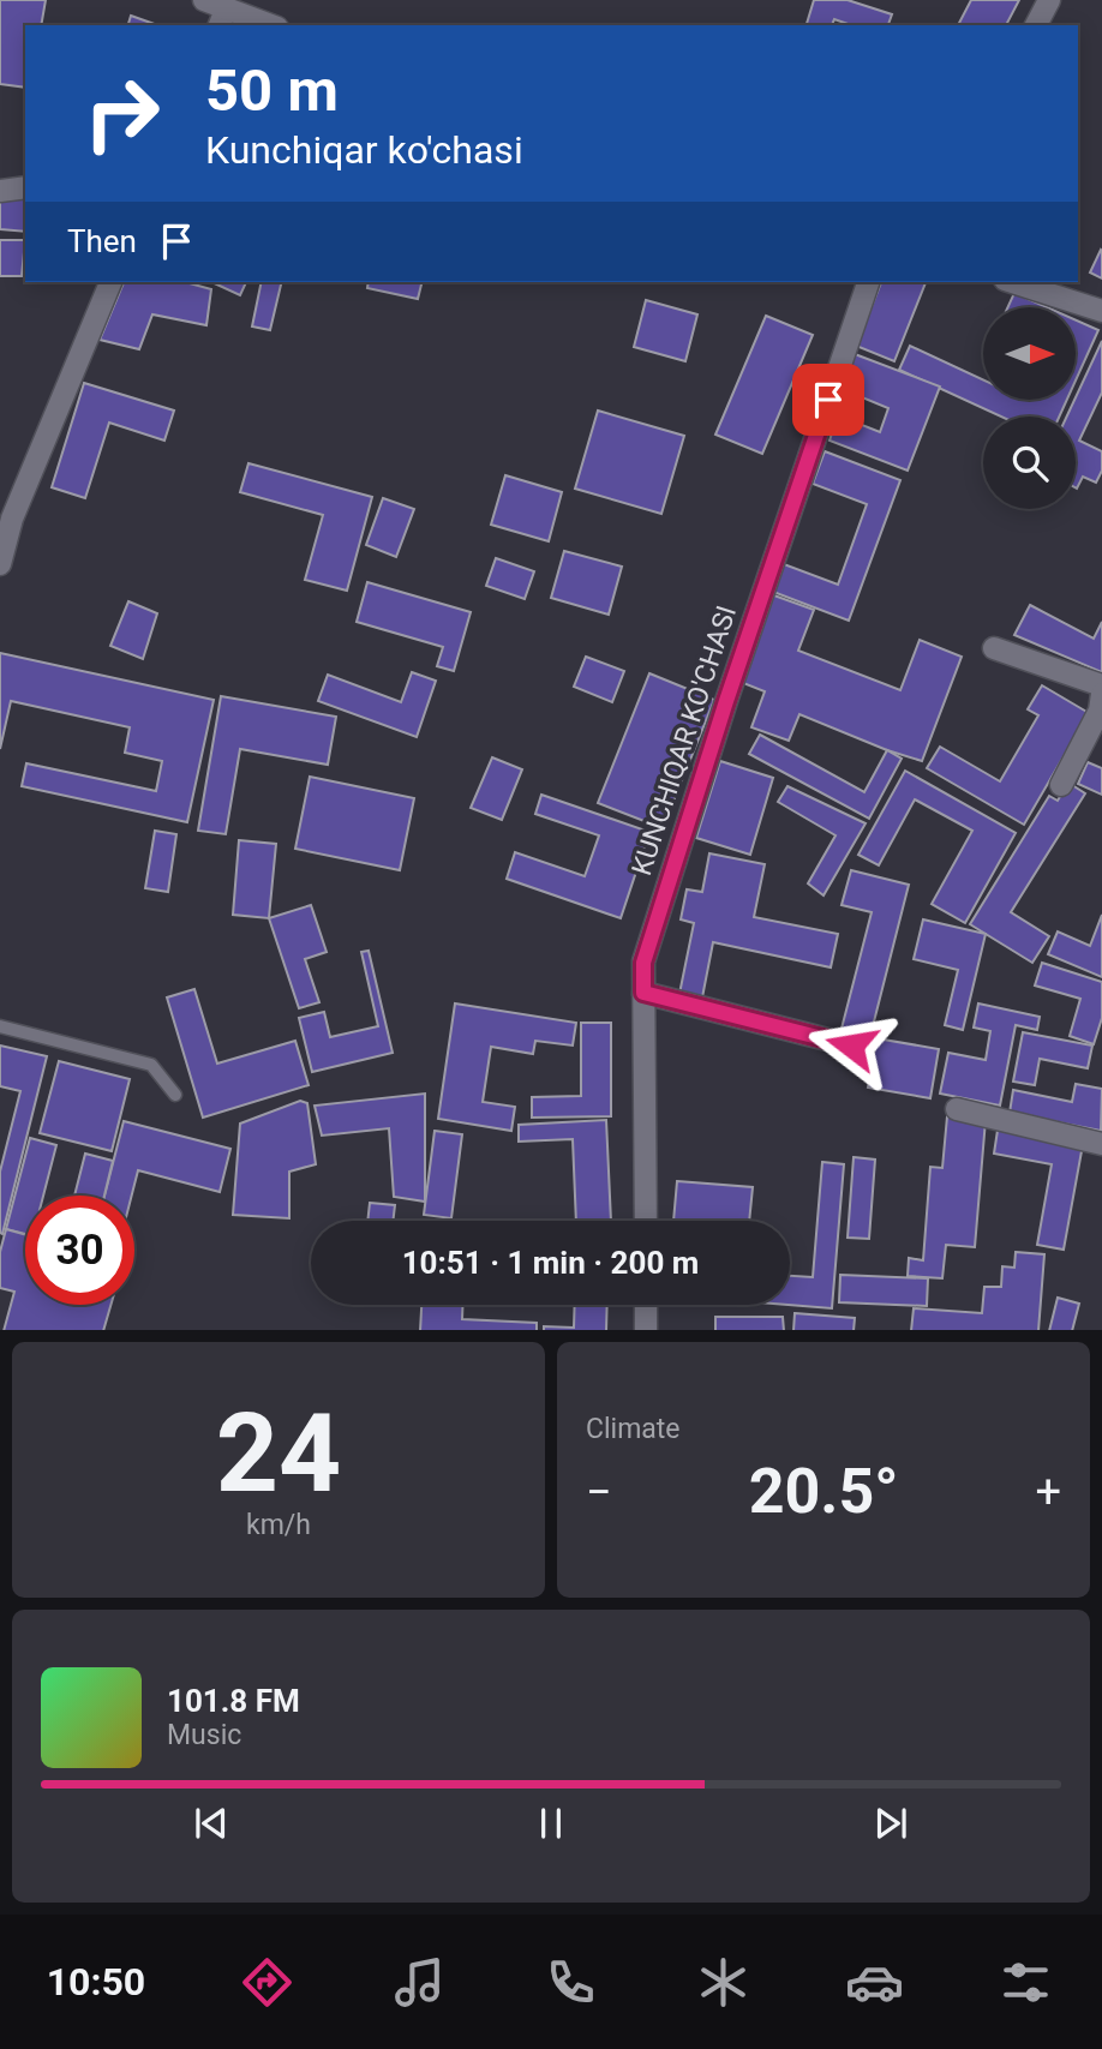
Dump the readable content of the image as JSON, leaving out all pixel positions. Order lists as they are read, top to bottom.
{
  "streets": {
    "street": ["KUNCHIQAR KO'CHASI"]
  },
  "north": "right",
  "page": {
    "turn": ["50 m", "Kunchiqar ko'chasi"],
    "then": "Then",
    "limit": "30",
    "trip": "10:51 · 1 min · 200 m",
    "tile": [
      ["24", "km/h"],
      "Climate"
    ],
    "heat": ["−", "20.5°", "+"],
    "song": ["101.8 FM", "Music"],
    "tabs": "10:50"
  }
}
